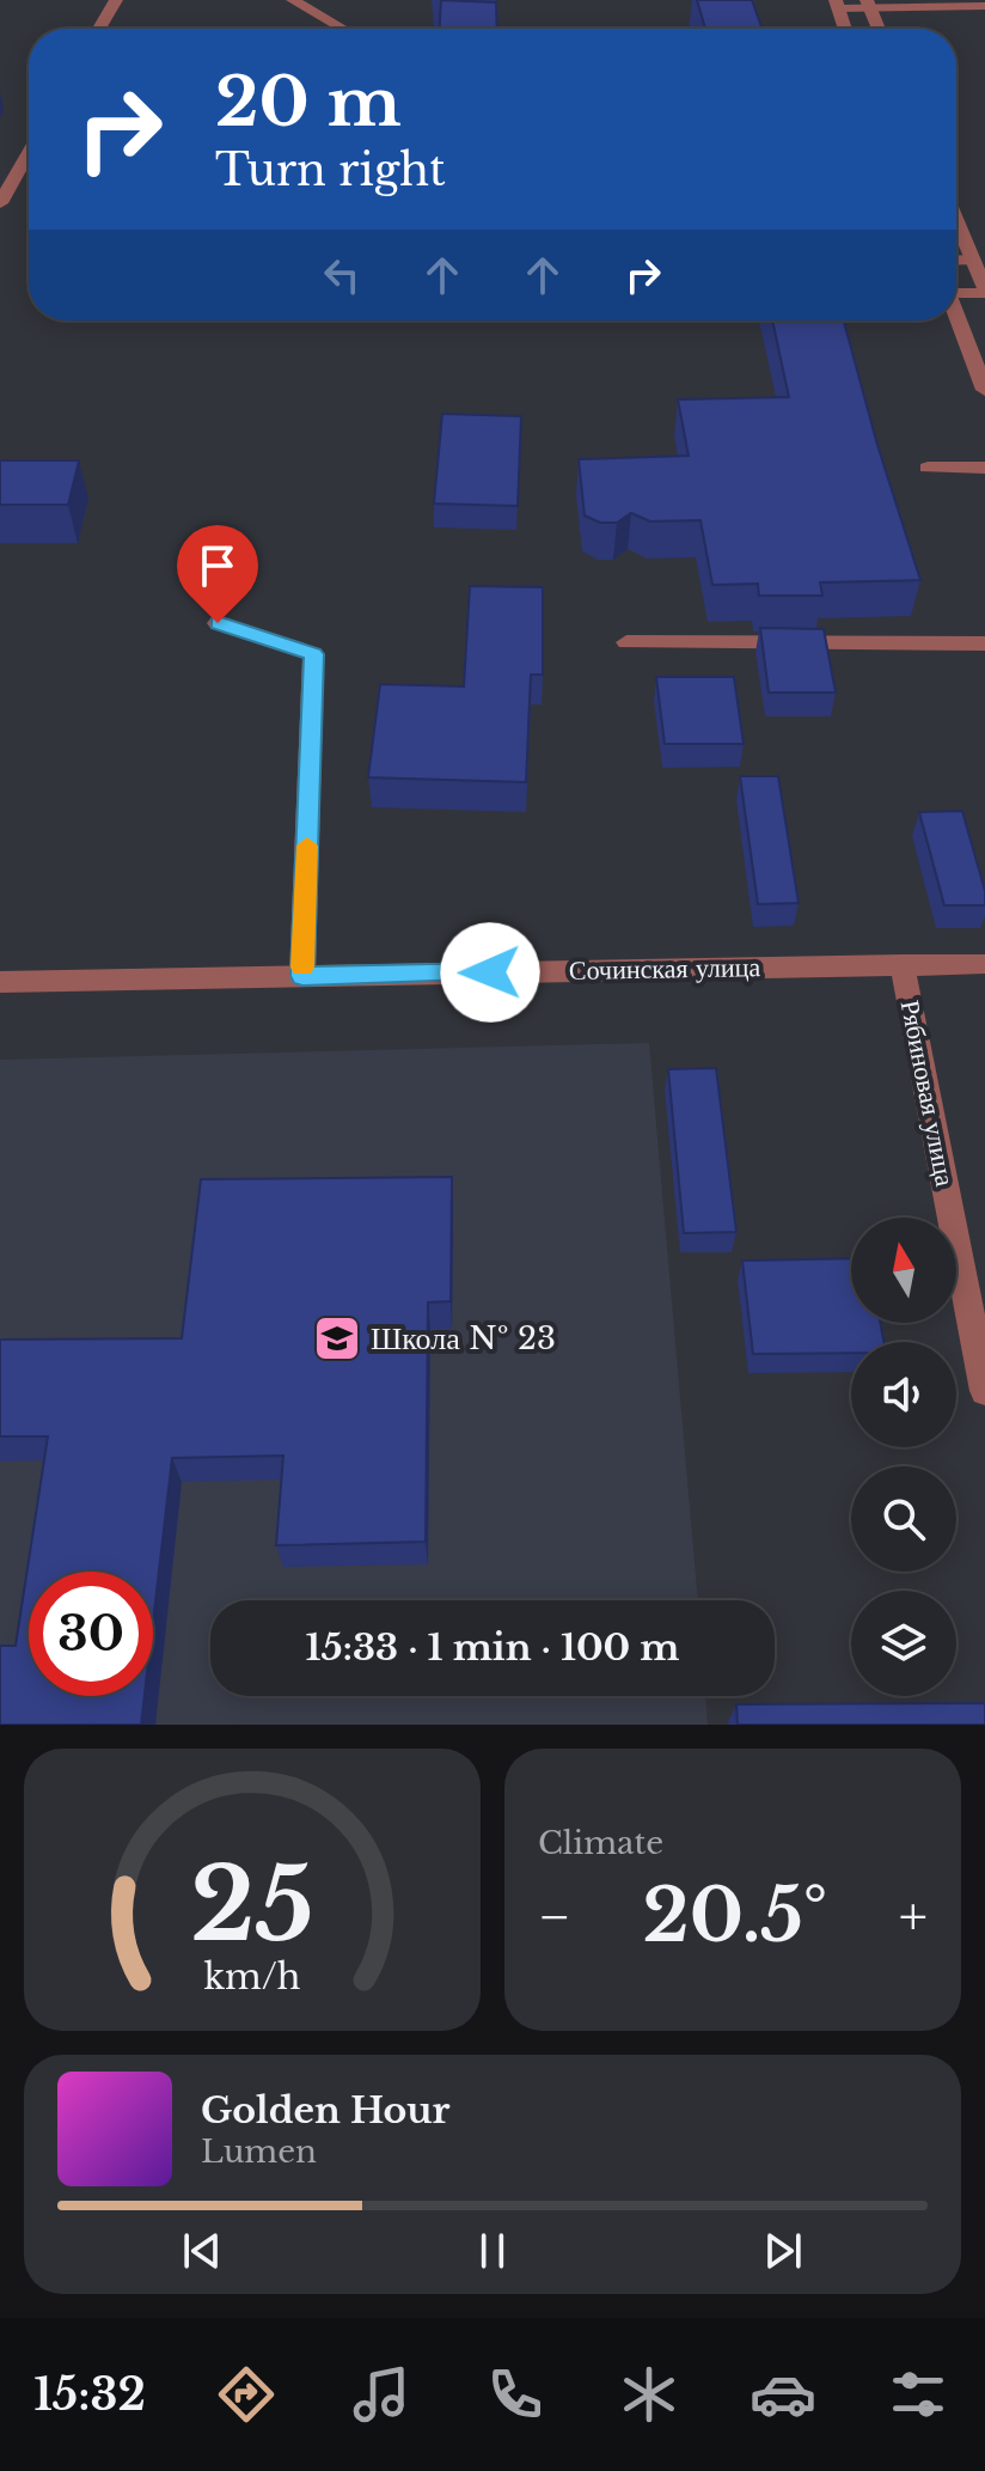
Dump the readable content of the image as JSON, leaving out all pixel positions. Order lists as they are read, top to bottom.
{
  "streets": {
    "street": ["Сочинская улица", "Рябиновая улица"]
  },
  "crossings": [
    ["Сочинская улица", "Рябиновая улица"]
  ],
  "places": {
    "school or university": ["Школа № 23"]
  },
  "north": "top",
  "page": {
    "turn": ["20 m", "Turn right"],
    "limit": "30",
    "trip": "15:33 · 1 min · 100 m",
    "tile": "Climate",
    "heat": ["−", "20.5°", "+"],
    "song": ["Golden Hour", "Lumen"],
    "tabs": "15:32",
    "gauge": ["25", "km/h"]
  }
}
